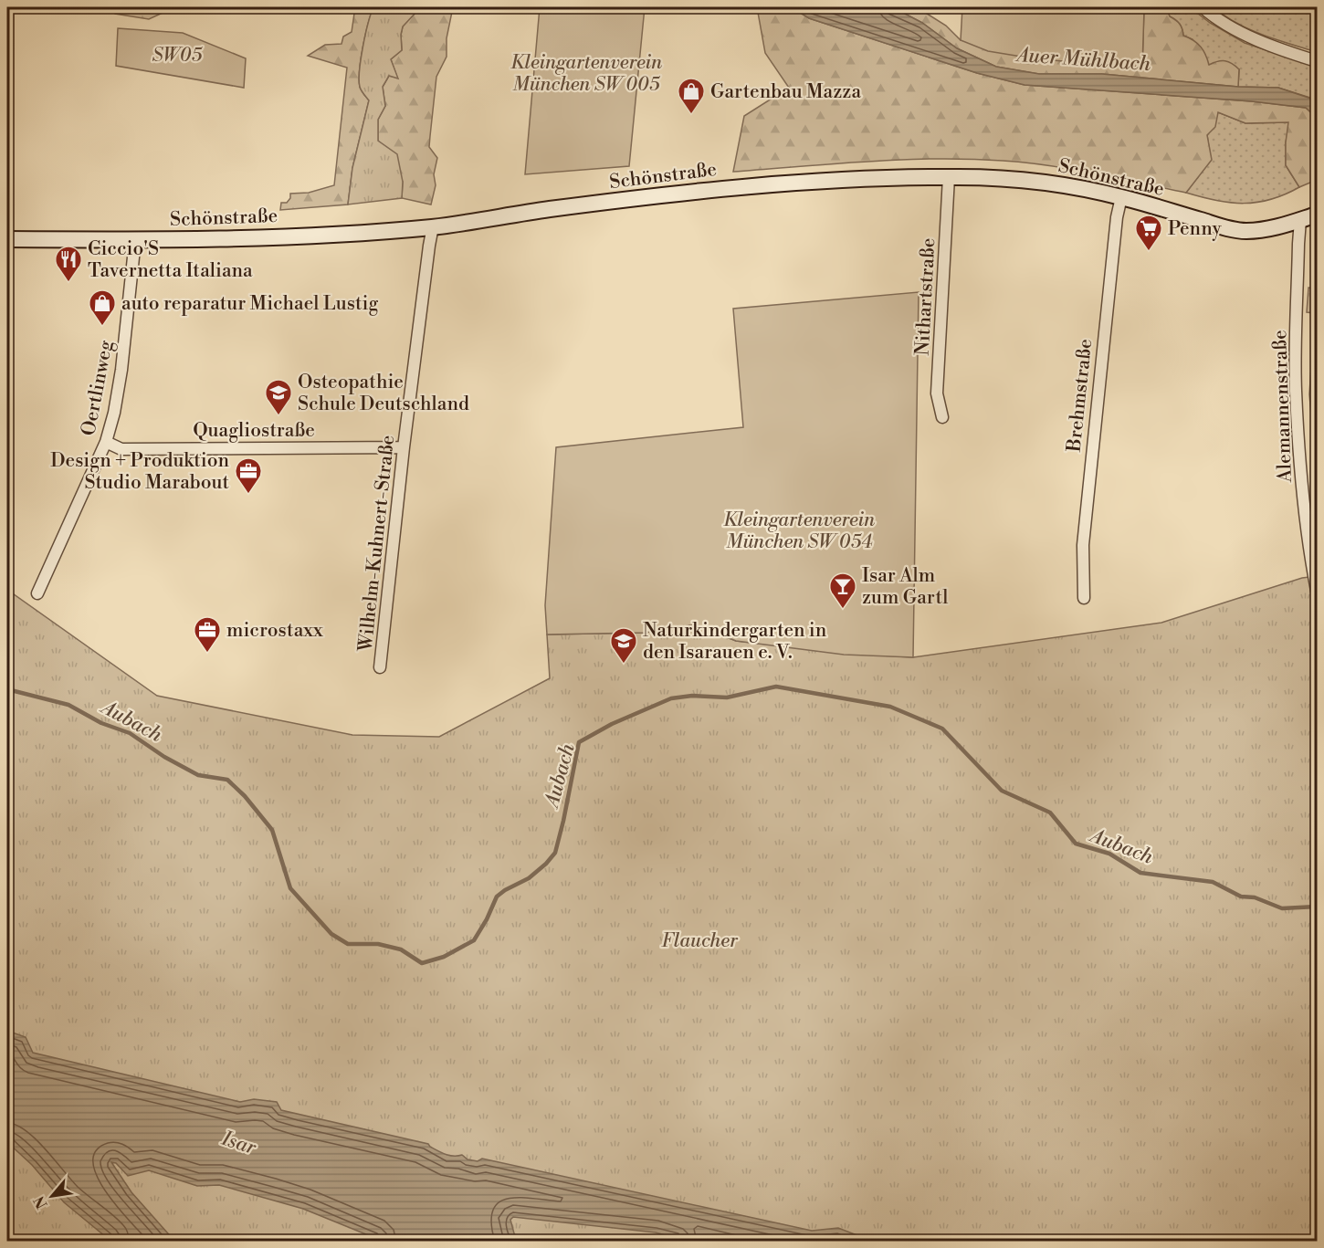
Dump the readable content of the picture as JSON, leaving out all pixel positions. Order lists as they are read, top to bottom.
{
  "streets": {
    "street": [
      "Schönstraße",
      "Nithartstraße",
      "Oertlinweg",
      "Brehmstraße",
      "Alemannenstraße",
      "Quagliostraße",
      "Wilhelm-Kuhnert-Straße"
    ]
  },
  "crossings": [
    ["Schönstraße", "Nithartstraße"],
    ["Schönstraße", "Oertlinweg"],
    ["Schönstraße", "Brehmstraße"],
    ["Schönstraße", "Alemannenstraße"],
    ["Schönstraße", "Wilhelm-Kuhnert-Straße"],
    ["Oertlinweg", "Quagliostraße"],
    ["Quagliostraße", "Wilhelm-Kuhnert-Straße"]
  ],
  "water": ["Auer Mühlbach", "Aubach", "Isar"],
  "parks": [
    "SW05",
    "Kleingartenverein München SW 005",
    "Kleingartenverein München SW 054",
    "Flaucher"
  ],
  "places": {
    "shop": ["Gartenbau Mazza", "auto reparatur Michael Lustig"],
    "supermarket": ["Penny"],
    "restaurant": ["Ciccio'S Tavernetta Italiana"],
    "school or university": ["Osteopathie Schule Deutschland", "Naturkindergarten in den Isarauen e. V."],
    "office": ["Design + Produktion Studio Marabout", "microstaxx"],
    "bar": ["Isar Alm zum Gartl"]
  },
  "north": "bottom left"
}
